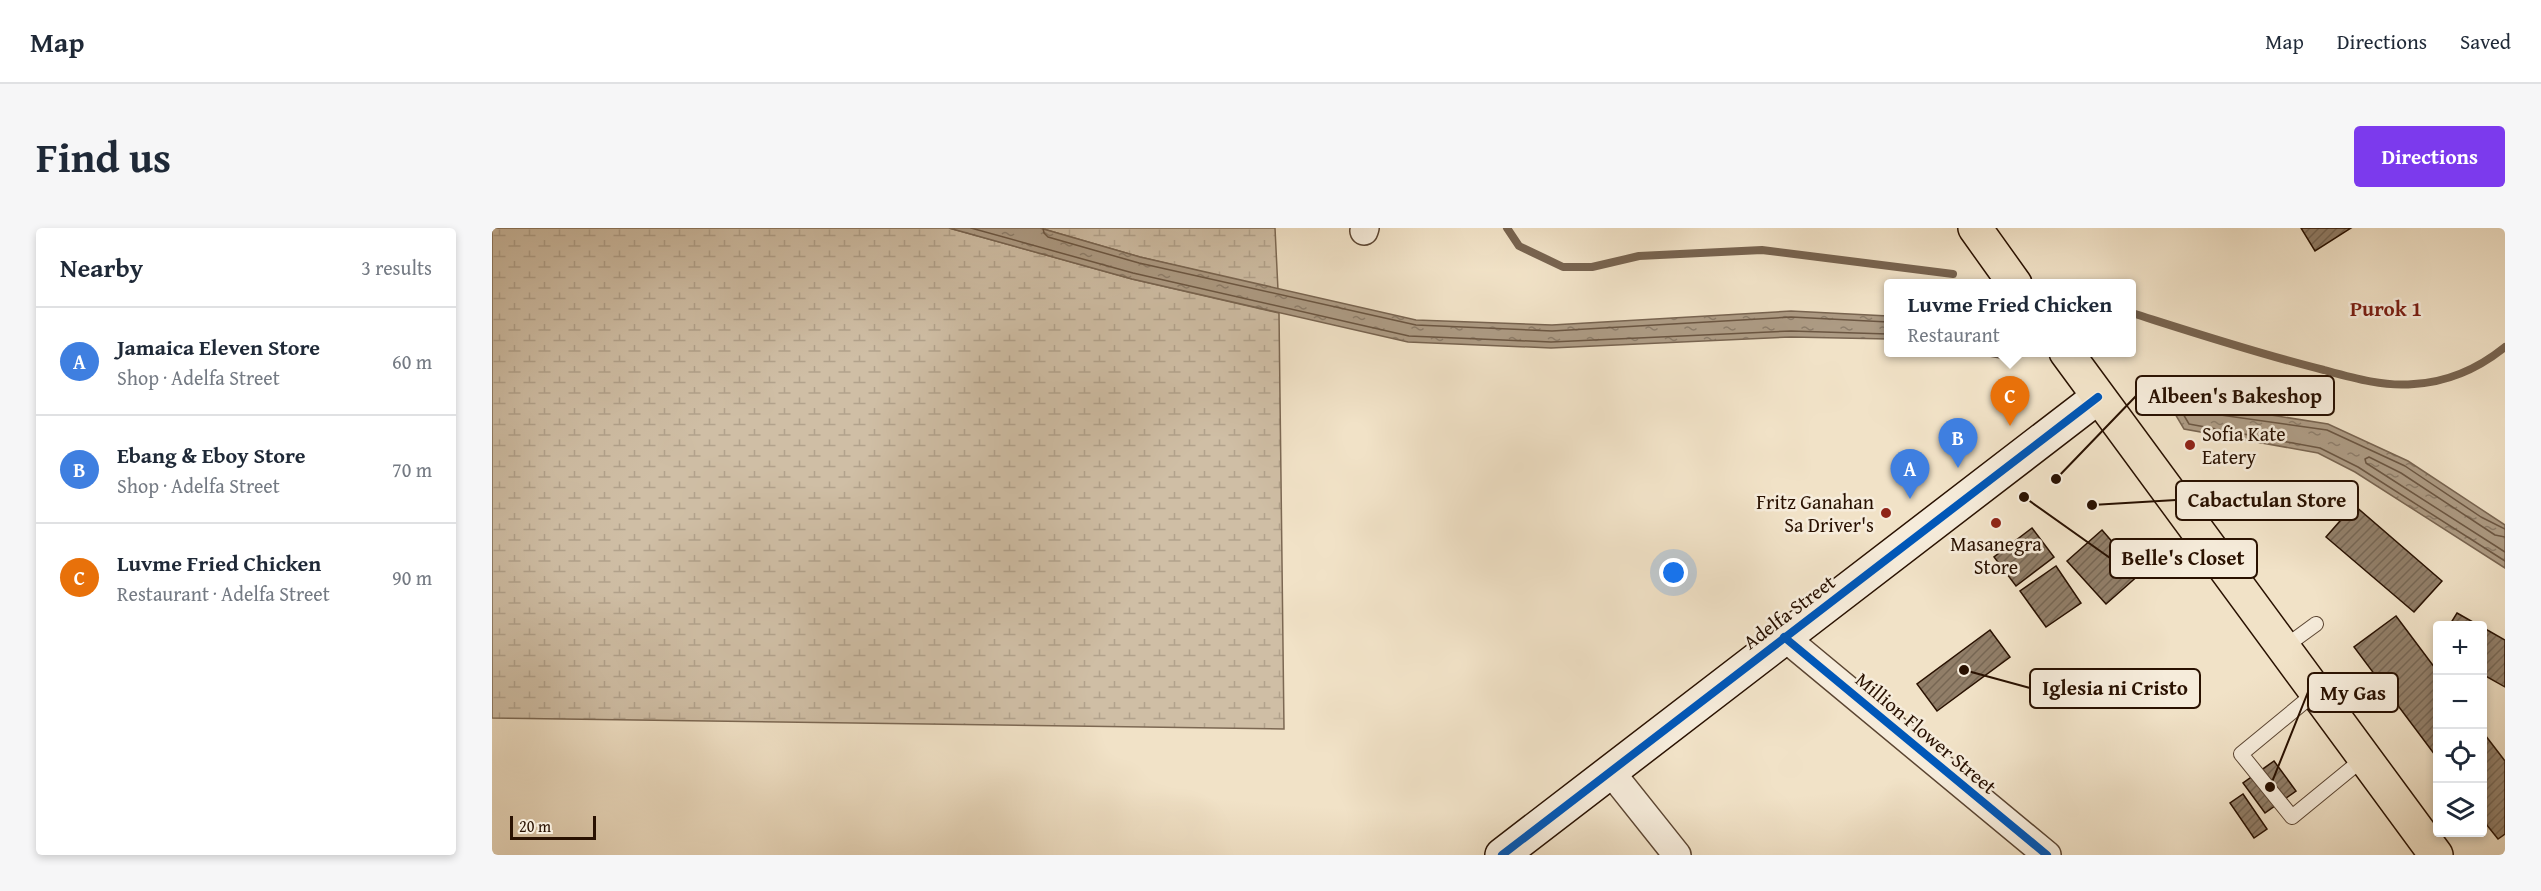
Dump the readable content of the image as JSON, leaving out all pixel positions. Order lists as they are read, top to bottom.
{
  "streets": {
    "street": ["Adelfa Street", "Million Flower Street"]
  },
  "crossings": [
    ["Adelfa Street", "Million Flower Street"]
  ],
  "districts": ["Purok 1"],
  "places": [
    "Sofia Kate Eatery",
    "Albeen's Bakeshop",
    "Belle's Closet",
    "Cabactulan Store",
    "Fritz Ganahan Sa Driver's",
    "Masanegra Store",
    "Iglesia ni Cristo",
    "My Gas"
  ],
  "scale_bar": "20 m",
  "page": {
    "header": "Map",
    "nav": ["Map", "Directions", "Saved"],
    "title": "Find us",
    "buttons": "Directions",
    "heading": ["Nearby", "3 results"],
    "popup": ["Luvme Fried Chicken", "Restaurant"],
    "list": [
      {
        "mark": "A",
        "name": "Jamaica Eleven Store",
        "note": "Shop · Adelfa Street",
        "value": "60 m"
      },
      {
        "mark": "B",
        "name": "Ebang & Eboy Store",
        "note": "Shop · Adelfa Street",
        "value": "70 m"
      },
      {
        "mark": "C",
        "name": "Luvme Fried Chicken",
        "note": "Restaurant · Adelfa Street",
        "value": "90 m"
      }
    ],
    "pins": ["C", "B", "A"],
    "map_buttons": ["+", "−"],
    "scale": "20 m"
  }
}
